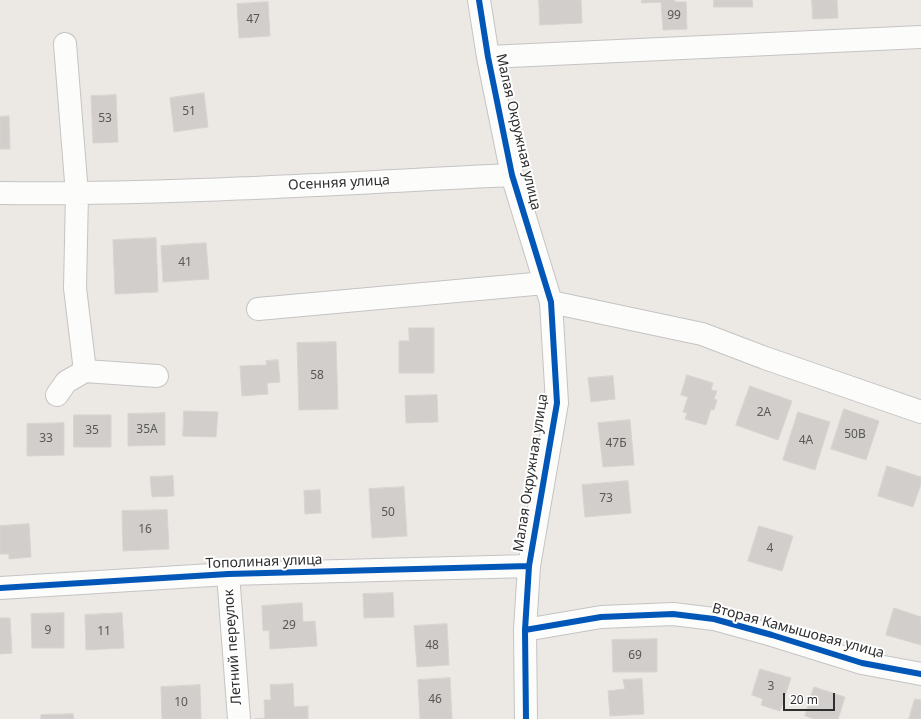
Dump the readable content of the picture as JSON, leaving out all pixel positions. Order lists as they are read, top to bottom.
{
  "streets": {
    "street": [
      "Малая Окружная улица",
      "Осенняя улица",
      "Тополиная улица",
      "Вторая Камышовая улица",
      "Летний переулок"
    ]
  },
  "crossings": [
    ["Малая Окружная улица", "Осенняя улица"],
    ["Малая Окружная улица", "Тополиная улица"],
    ["Малая Окружная улица", "Вторая Камышовая улица"],
    ["Тополиная улица", "Летний переулок"]
  ],
  "house_numbers": [
    "99",
    "47",
    "51",
    "53",
    "41",
    "58",
    "2А",
    "35А",
    "35",
    "50В",
    "33",
    "4А",
    "47Б",
    "73",
    "50",
    "16",
    "4",
    "29",
    "9",
    "11",
    "48",
    "69",
    "3",
    "46",
    "10"
  ],
  "scale_bar": "20 m"
}
